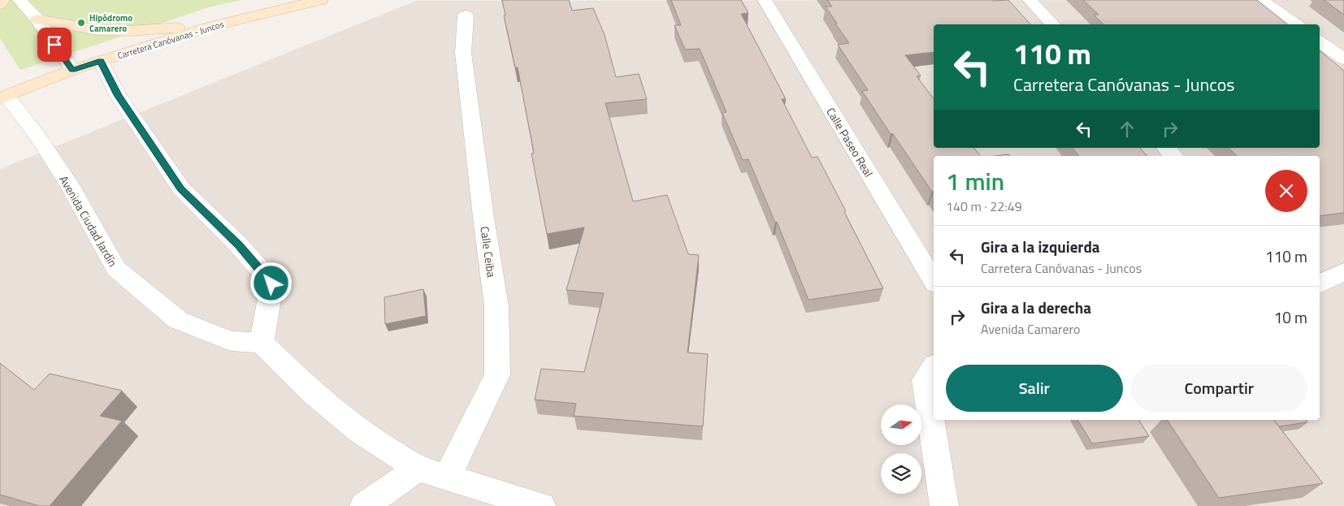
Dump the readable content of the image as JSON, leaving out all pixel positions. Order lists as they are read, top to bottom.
{
  "streets": {
    "main road": ["Carretera Canóvanas - Juncos"],
    "street": ["Calle Paseo Real", "Avenida Ciudad Jardín", "Calle Ceiba"]
  },
  "crossings": [
    ["Carretera Canóvanas - Juncos", "Avenida Ciudad Jardín"]
  ],
  "places": ["Hipódromo Camarero"],
  "north": "right",
  "page": {
    "turn": ["110 m", "Carretera Canóvanas - Juncos"],
    "heading": ["1 min", "140 m · 22:49"],
    "list": [
      {
        "name": "Gira a la izquierda",
        "note": "Carretera Canóvanas - Juncos",
        "value": "110 m"
      },
      {
        "name": "Gira a la derecha",
        "note": "Avenida Camarero",
        "value": "10 m"
      }
    ],
    "buttons": ["Salir", "Compartir"]
  }
}
